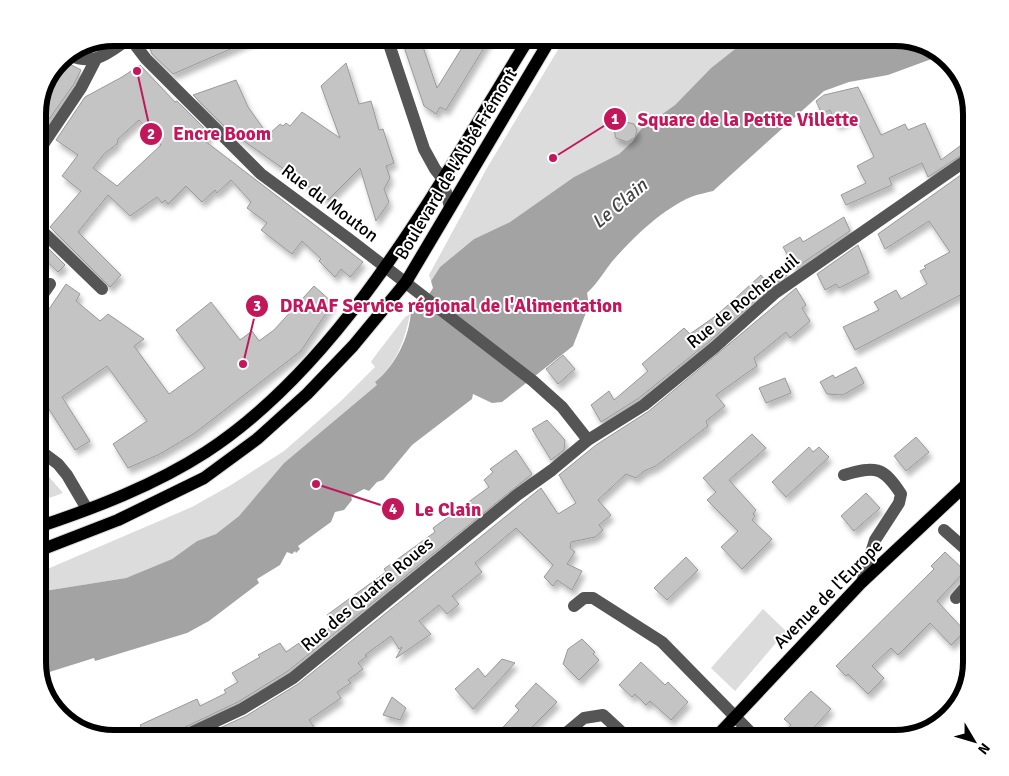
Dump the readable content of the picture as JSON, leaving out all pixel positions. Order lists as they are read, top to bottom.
{
  "streets": {
    "main road": ["Boulevard de l'Abbé Frémont", "Avenue de l'Europe"],
    "street": ["Rue du Mouton", "Rue de Rochereuil", "Rue des Quatre Roues"]
  },
  "crossings": [
    ["Boulevard de l'Abbé Frémont", "Rue du Mouton"],
    ["Rue du Mouton", "Rue de Rochereuil"],
    ["Rue du Mouton", "Rue des Quatre Roues"],
    ["Rue de Rochereuil", "Rue des Quatre Roues"]
  ],
  "water": ["Le Clain"],
  "places": [
    "Encre Boom",
    "Square de la Petite Villette",
    "DRAAF Service régional de l'Alimentation",
    "Le Clain"
  ],
  "north": "bottom right"
}
